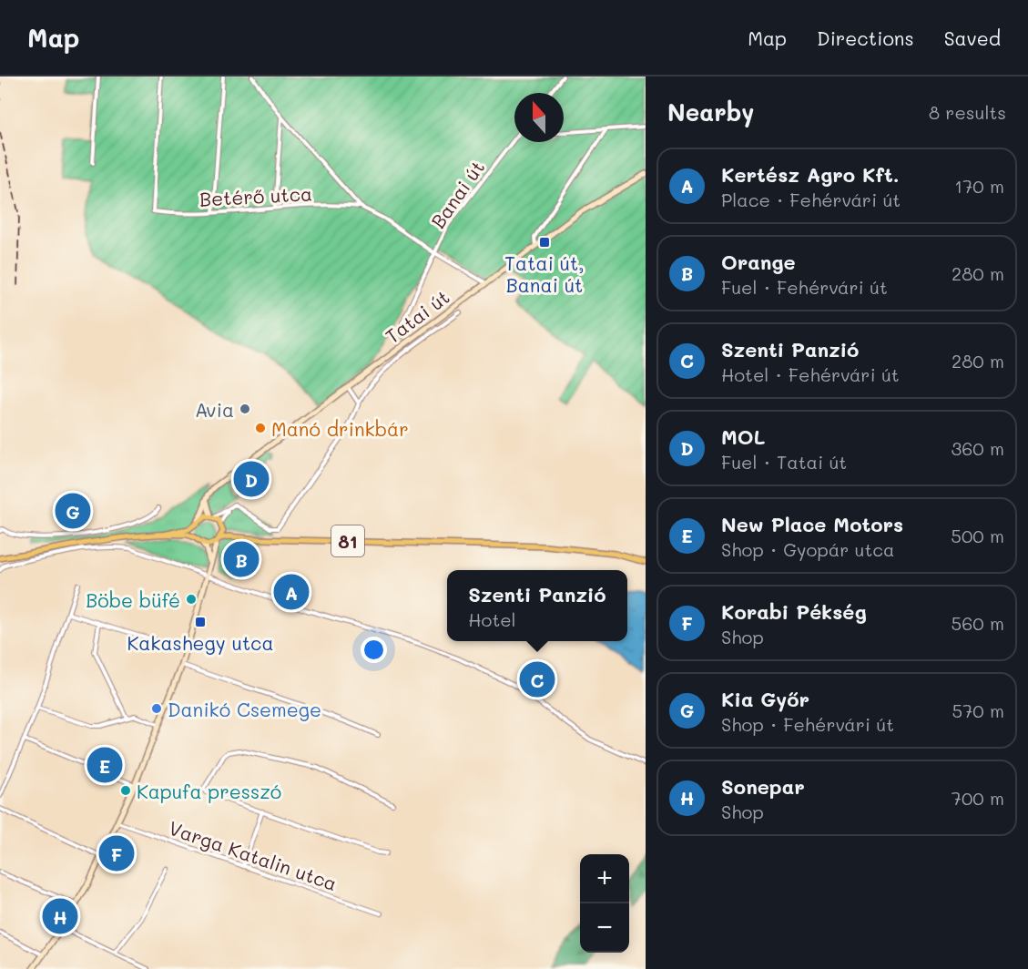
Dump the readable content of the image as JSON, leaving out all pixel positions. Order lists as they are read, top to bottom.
{
  "streets": {
    "main road": ["81"],
    "street": [
      "Banai út",
      "Betérő utca",
      "Tatai út",
      "Varga Katalin utca"
    ]
  },
  "crossings": [
    ["Tatai út", "81"]
  ],
  "places": {
    "transit": ["Tatai út, Banai út", "Kakashegy utca"],
    "other": [
      "Avia",
      "Manó drinkbár",
      "Böbe büfé",
      "Danikó Csemege",
      "Kapufa presszó"
    ]
  },
  "north": "top",
  "page": {
    "header": "Map",
    "nav": ["Map", "Directions", "Saved"],
    "heading": ["Nearby", "8 results"],
    "list": [
      {
        "mark": "A",
        "name": "Kertész Agro Kft.",
        "note": "Place · Fehérvári út",
        "value": "170 m"
      },
      {
        "mark": "B",
        "name": "Orange",
        "note": "Fuel · Fehérvári út",
        "value": "280 m"
      },
      {
        "mark": "C",
        "name": "Szenti Panzió",
        "note": "Hotel · Fehérvári út",
        "value": "280 m"
      },
      {
        "mark": "D",
        "name": "MOL",
        "note": "Fuel · Tatai út",
        "value": "360 m"
      },
      {
        "mark": "E",
        "name": "New Place Motors",
        "note": "Shop · Gyopár utca",
        "value": "500 m"
      },
      {
        "mark": "F",
        "name": "Korabi Pékség",
        "note": "Shop",
        "value": "560 m"
      },
      {
        "mark": "G",
        "name": "Kia Győr",
        "note": "Shop · Fehérvári út",
        "value": "570 m"
      },
      {
        "mark": "H",
        "name": "Sonepar",
        "note": "Shop",
        "value": "700 m"
      }
    ],
    "pins": [
      "D",
      "G",
      "B",
      "A",
      "C",
      "E",
      "F",
      "H"
    ],
    "popup": ["Szenti Panzió", "Hotel"],
    "map_buttons": ["+", "−"]
  }
}
